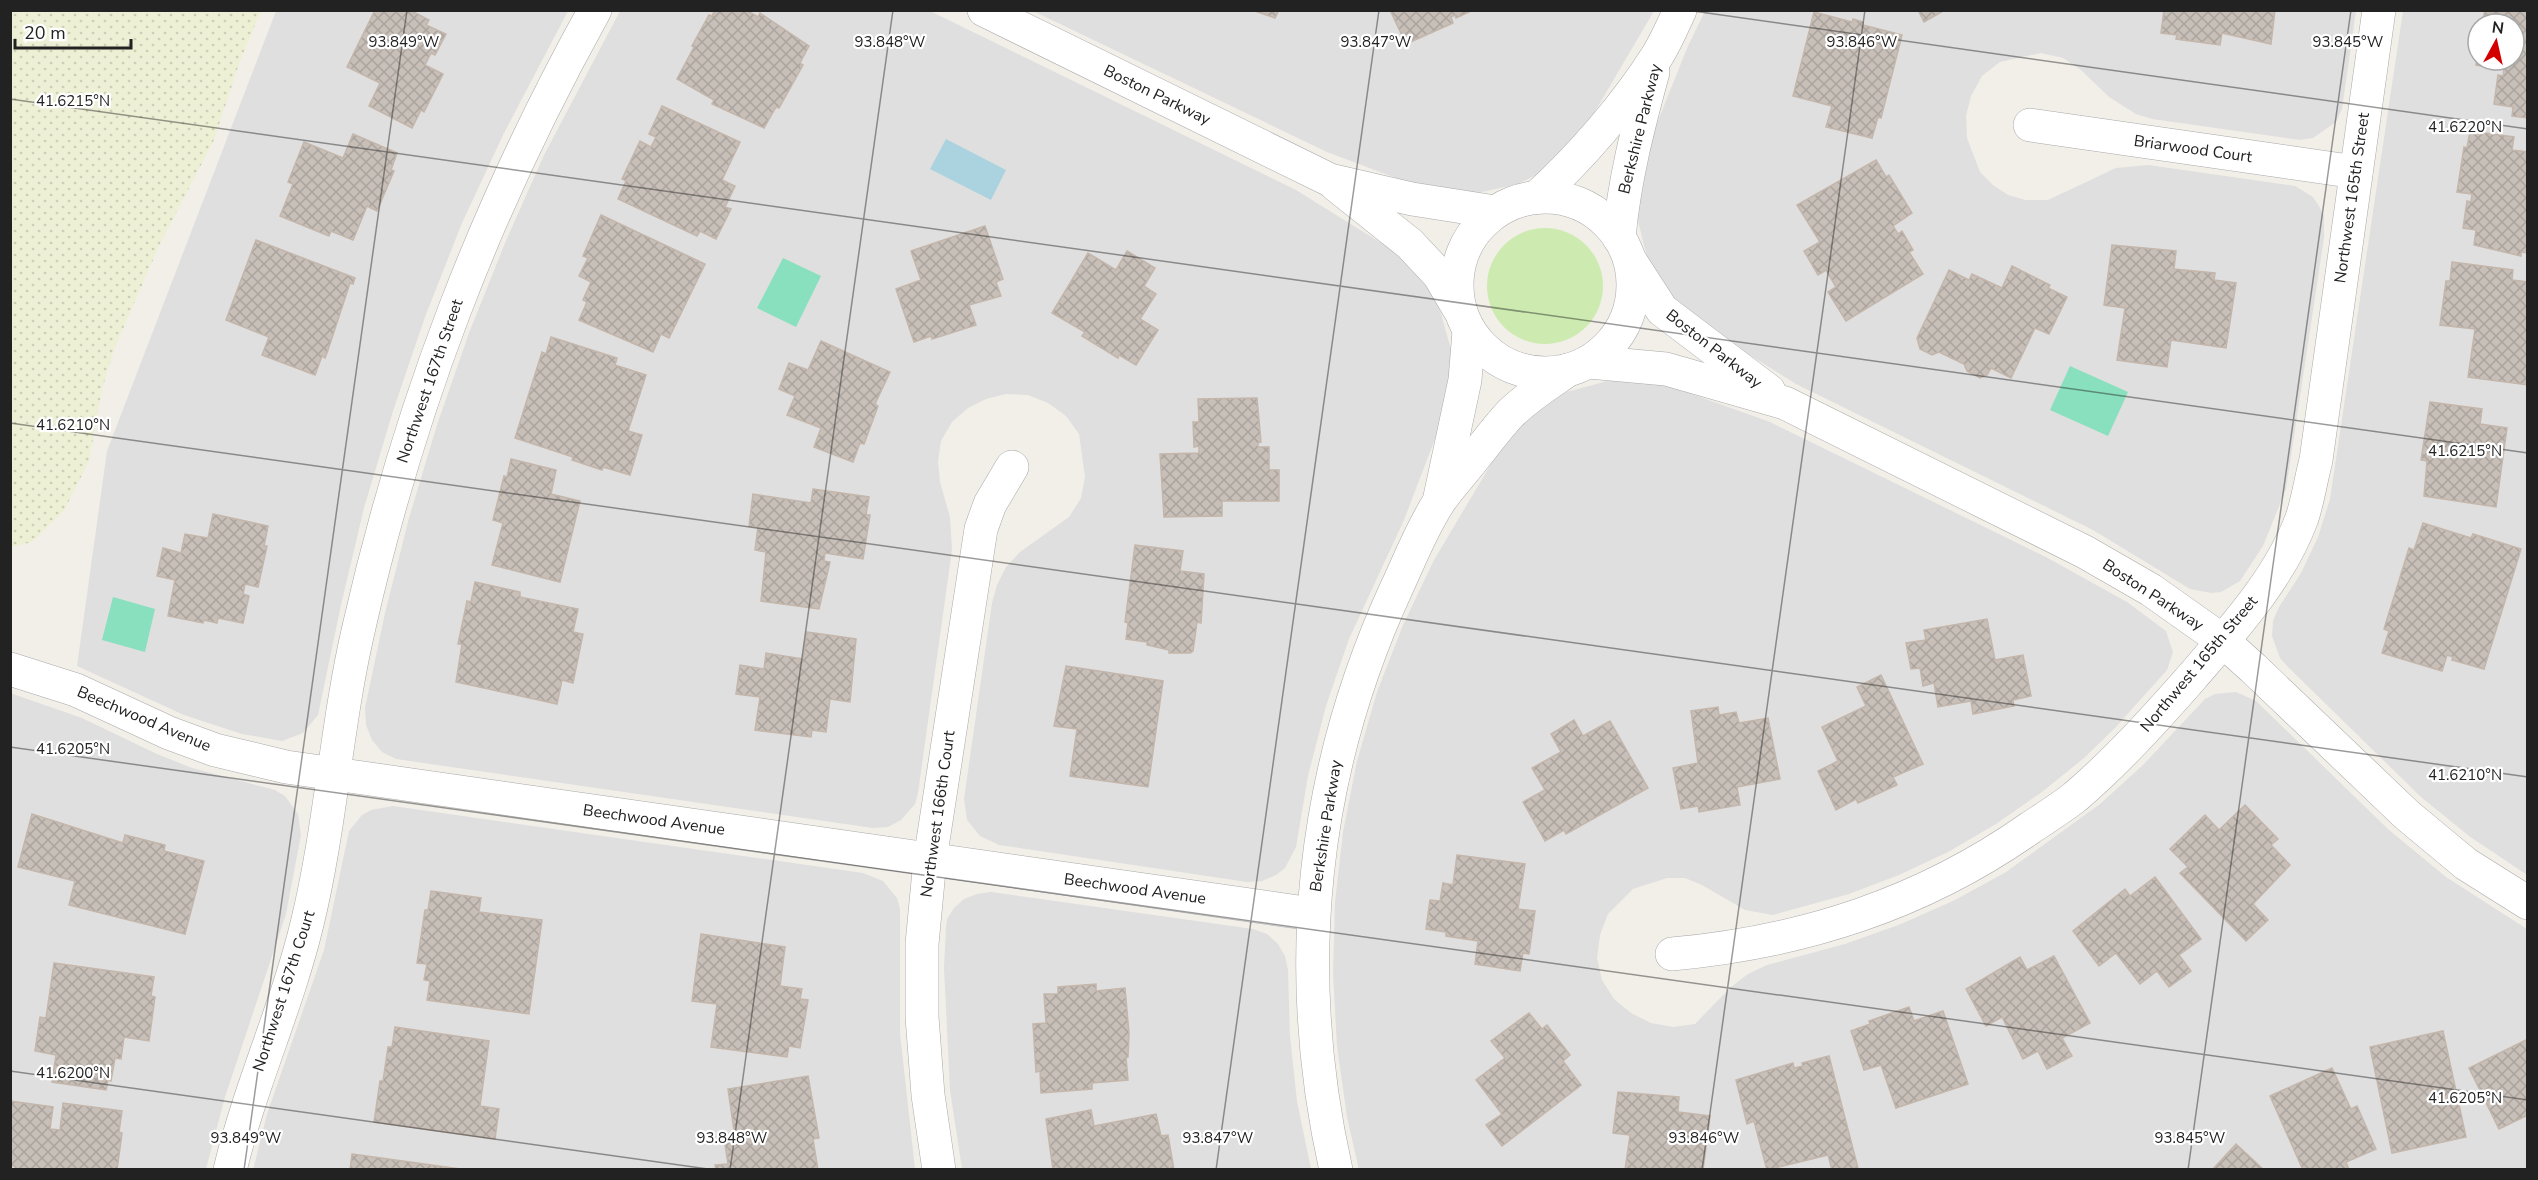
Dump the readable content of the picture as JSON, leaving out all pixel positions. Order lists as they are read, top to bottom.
{
  "streets": {
    "street": [
      "Boston Parkway",
      "Berkshire Parkway",
      "Briarwood Court",
      "Northwest 165th Street",
      "Northwest 167th Street",
      "Beechwood Avenue",
      "Northwest 166th Court",
      "Northwest 167th Court"
    ]
  },
  "crossings": [
    ["Boston Parkway", "Berkshire Parkway"],
    ["Boston Parkway", "Northwest 165th Street"],
    ["Berkshire Parkway", "Beechwood Avenue"],
    ["Briarwood Court", "Northwest 165th Street"],
    ["Northwest 167th Street", "Beechwood Avenue"],
    ["Northwest 167th Street", "Northwest 167th Court"],
    ["Beechwood Avenue", "Northwest 166th Court"],
    ["Beechwood Avenue", "Northwest 167th Court"]
  ],
  "scale_bar": "20 m",
  "north": "top",
  "coordinates": [
    "93.849°W",
    "93.848°W",
    "93.847°W",
    "93.846°W",
    "93.845°W",
    "41.6215°N",
    "41.6220°N",
    "41.6210°N",
    "41.6205°N",
    "41.6200°N"
  ]
}
